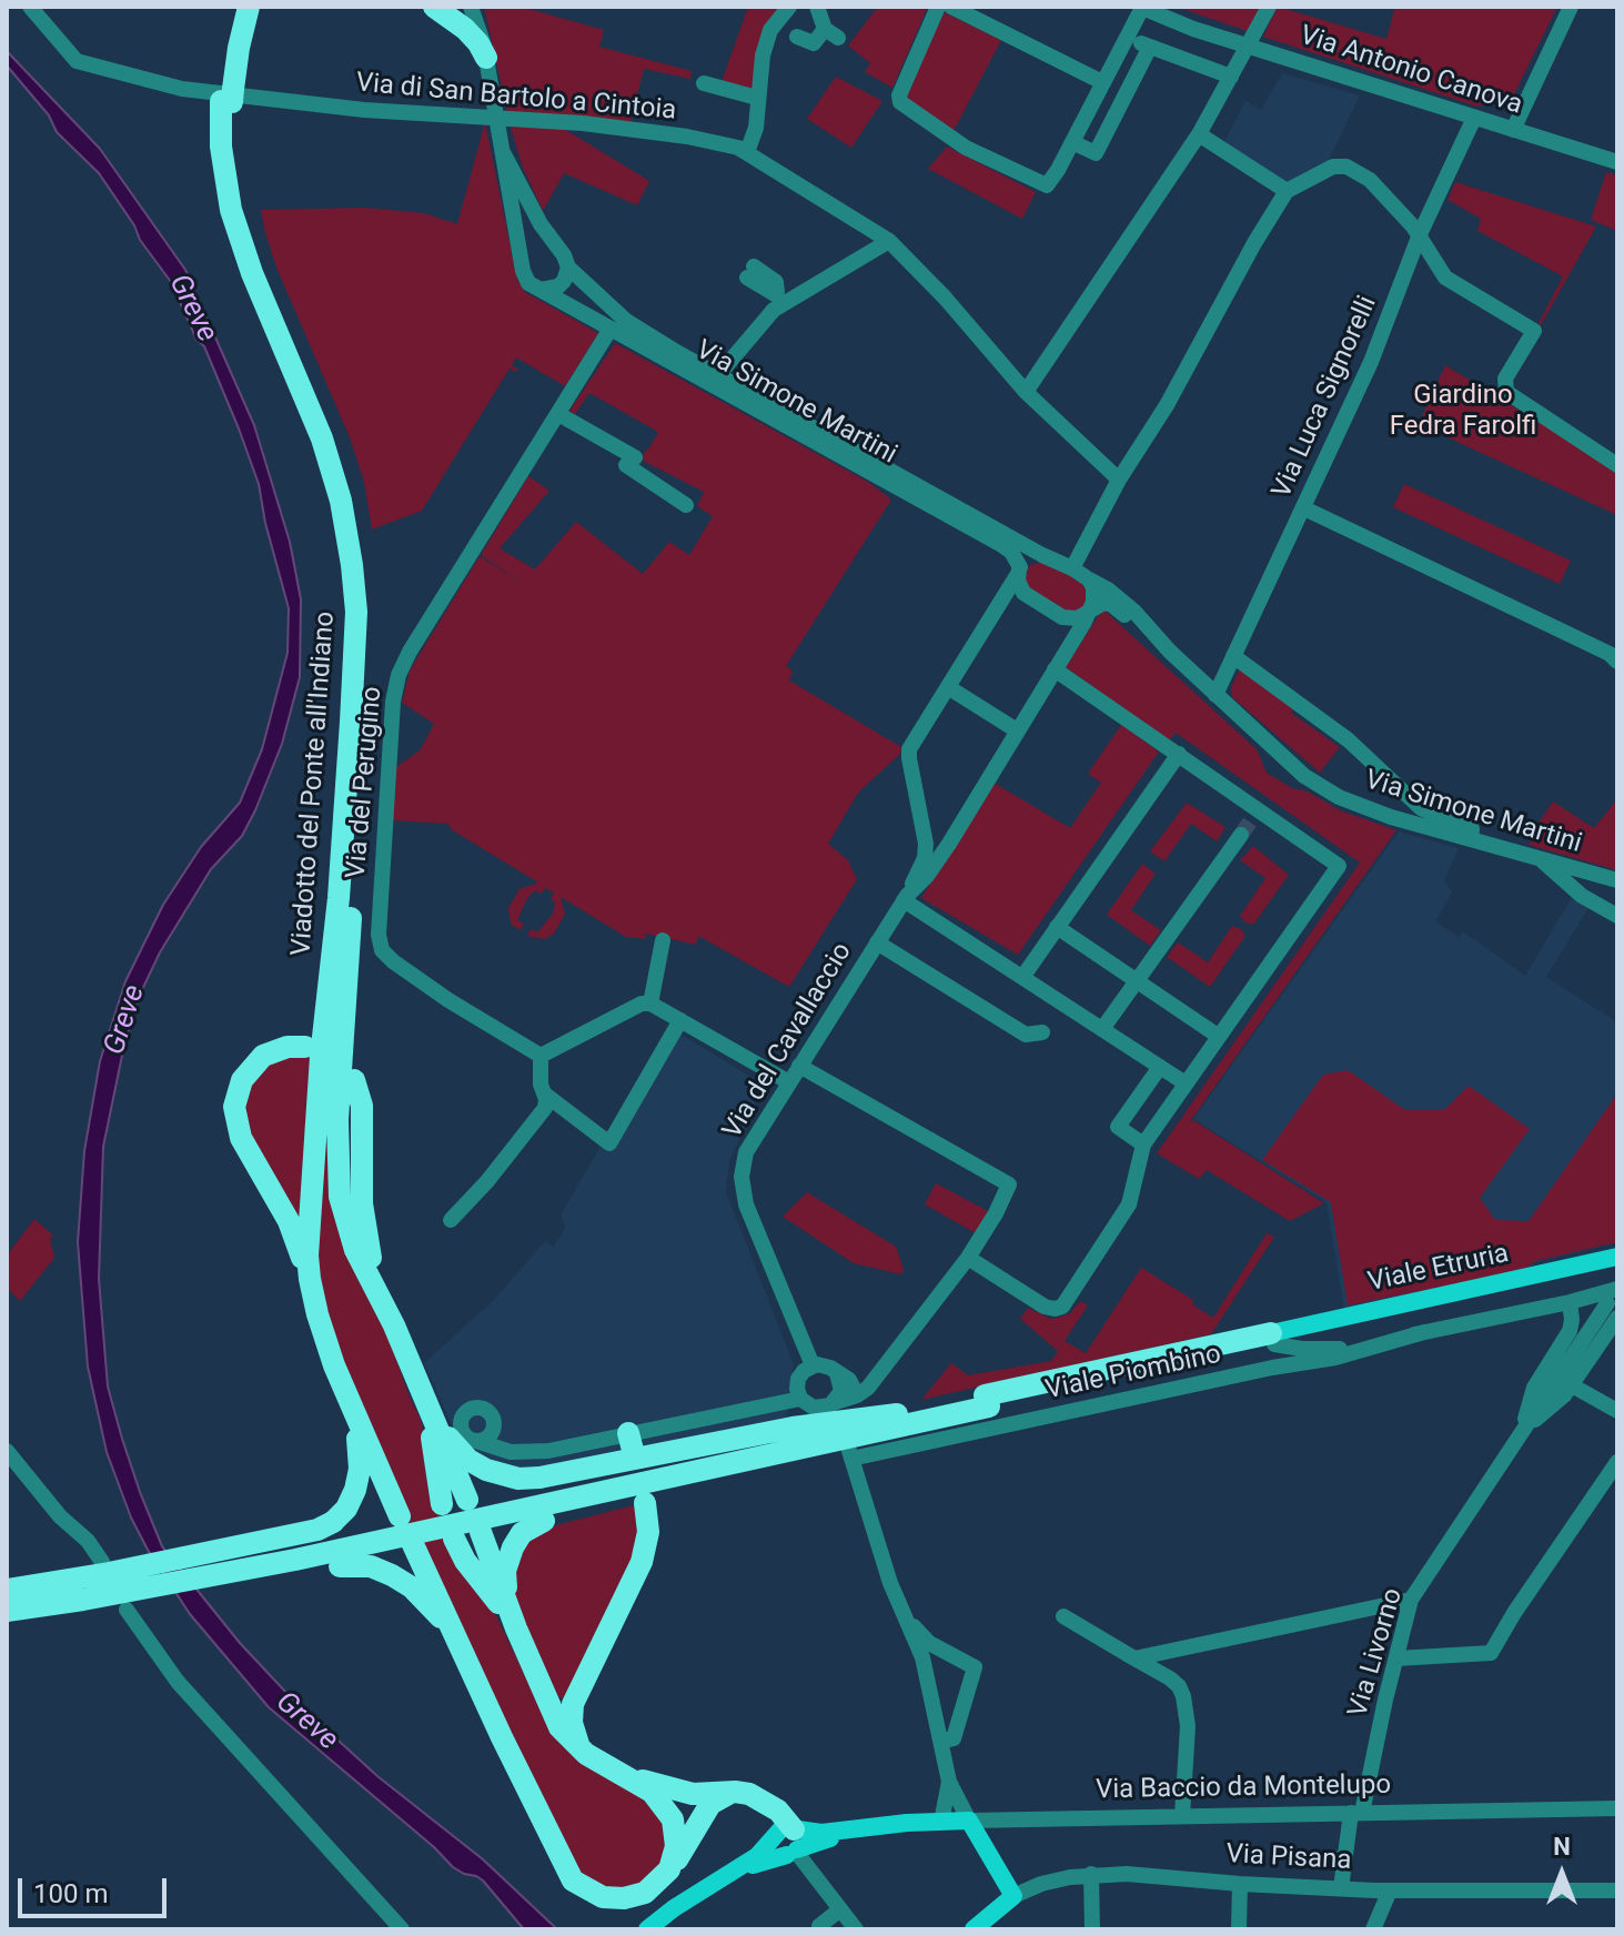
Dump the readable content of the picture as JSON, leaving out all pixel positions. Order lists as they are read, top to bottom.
{
  "streets": {
    "highway": ["Viadotto del Ponte all'Indiano"],
    "main road": ["Viale Etruria", "Via Baccio da Montelupo", "Via Pisana"],
    "street": [
      "Via Antonio Canova",
      "Via di San Bartolo a Cintoia",
      "Via Luca Signorelli",
      "Via Simone Martini",
      "Via del Perugino",
      "Via del Cavallaccio",
      "Viale Piombino",
      "Via Livorno"
    ]
  },
  "crossings": [
    ["Via Antonio Canova", "Via Luca Signorelli"],
    ["Via di San Bartolo a Cintoia", "Via Simone Martini"],
    ["Via di San Bartolo a Cintoia", "Viadotto del Ponte all'Indiano"],
    ["Via Luca Signorelli", "Via Simone Martini"],
    ["Via Simone Martini", "Via del Perugino"],
    ["Via Simone Martini", "Via del Cavallaccio"],
    ["Viale Etruria", "Viale Piombino"],
    ["Viale Piombino", "Via Livorno"],
    ["Via Livorno", "Via Baccio da Montelupo"],
    ["Via Livorno", "Via Pisana"]
  ],
  "water": ["Greve"],
  "parks": ["Giardino Fedra Farolfi"],
  "scale_bar": "100 m",
  "north": "top"
}
